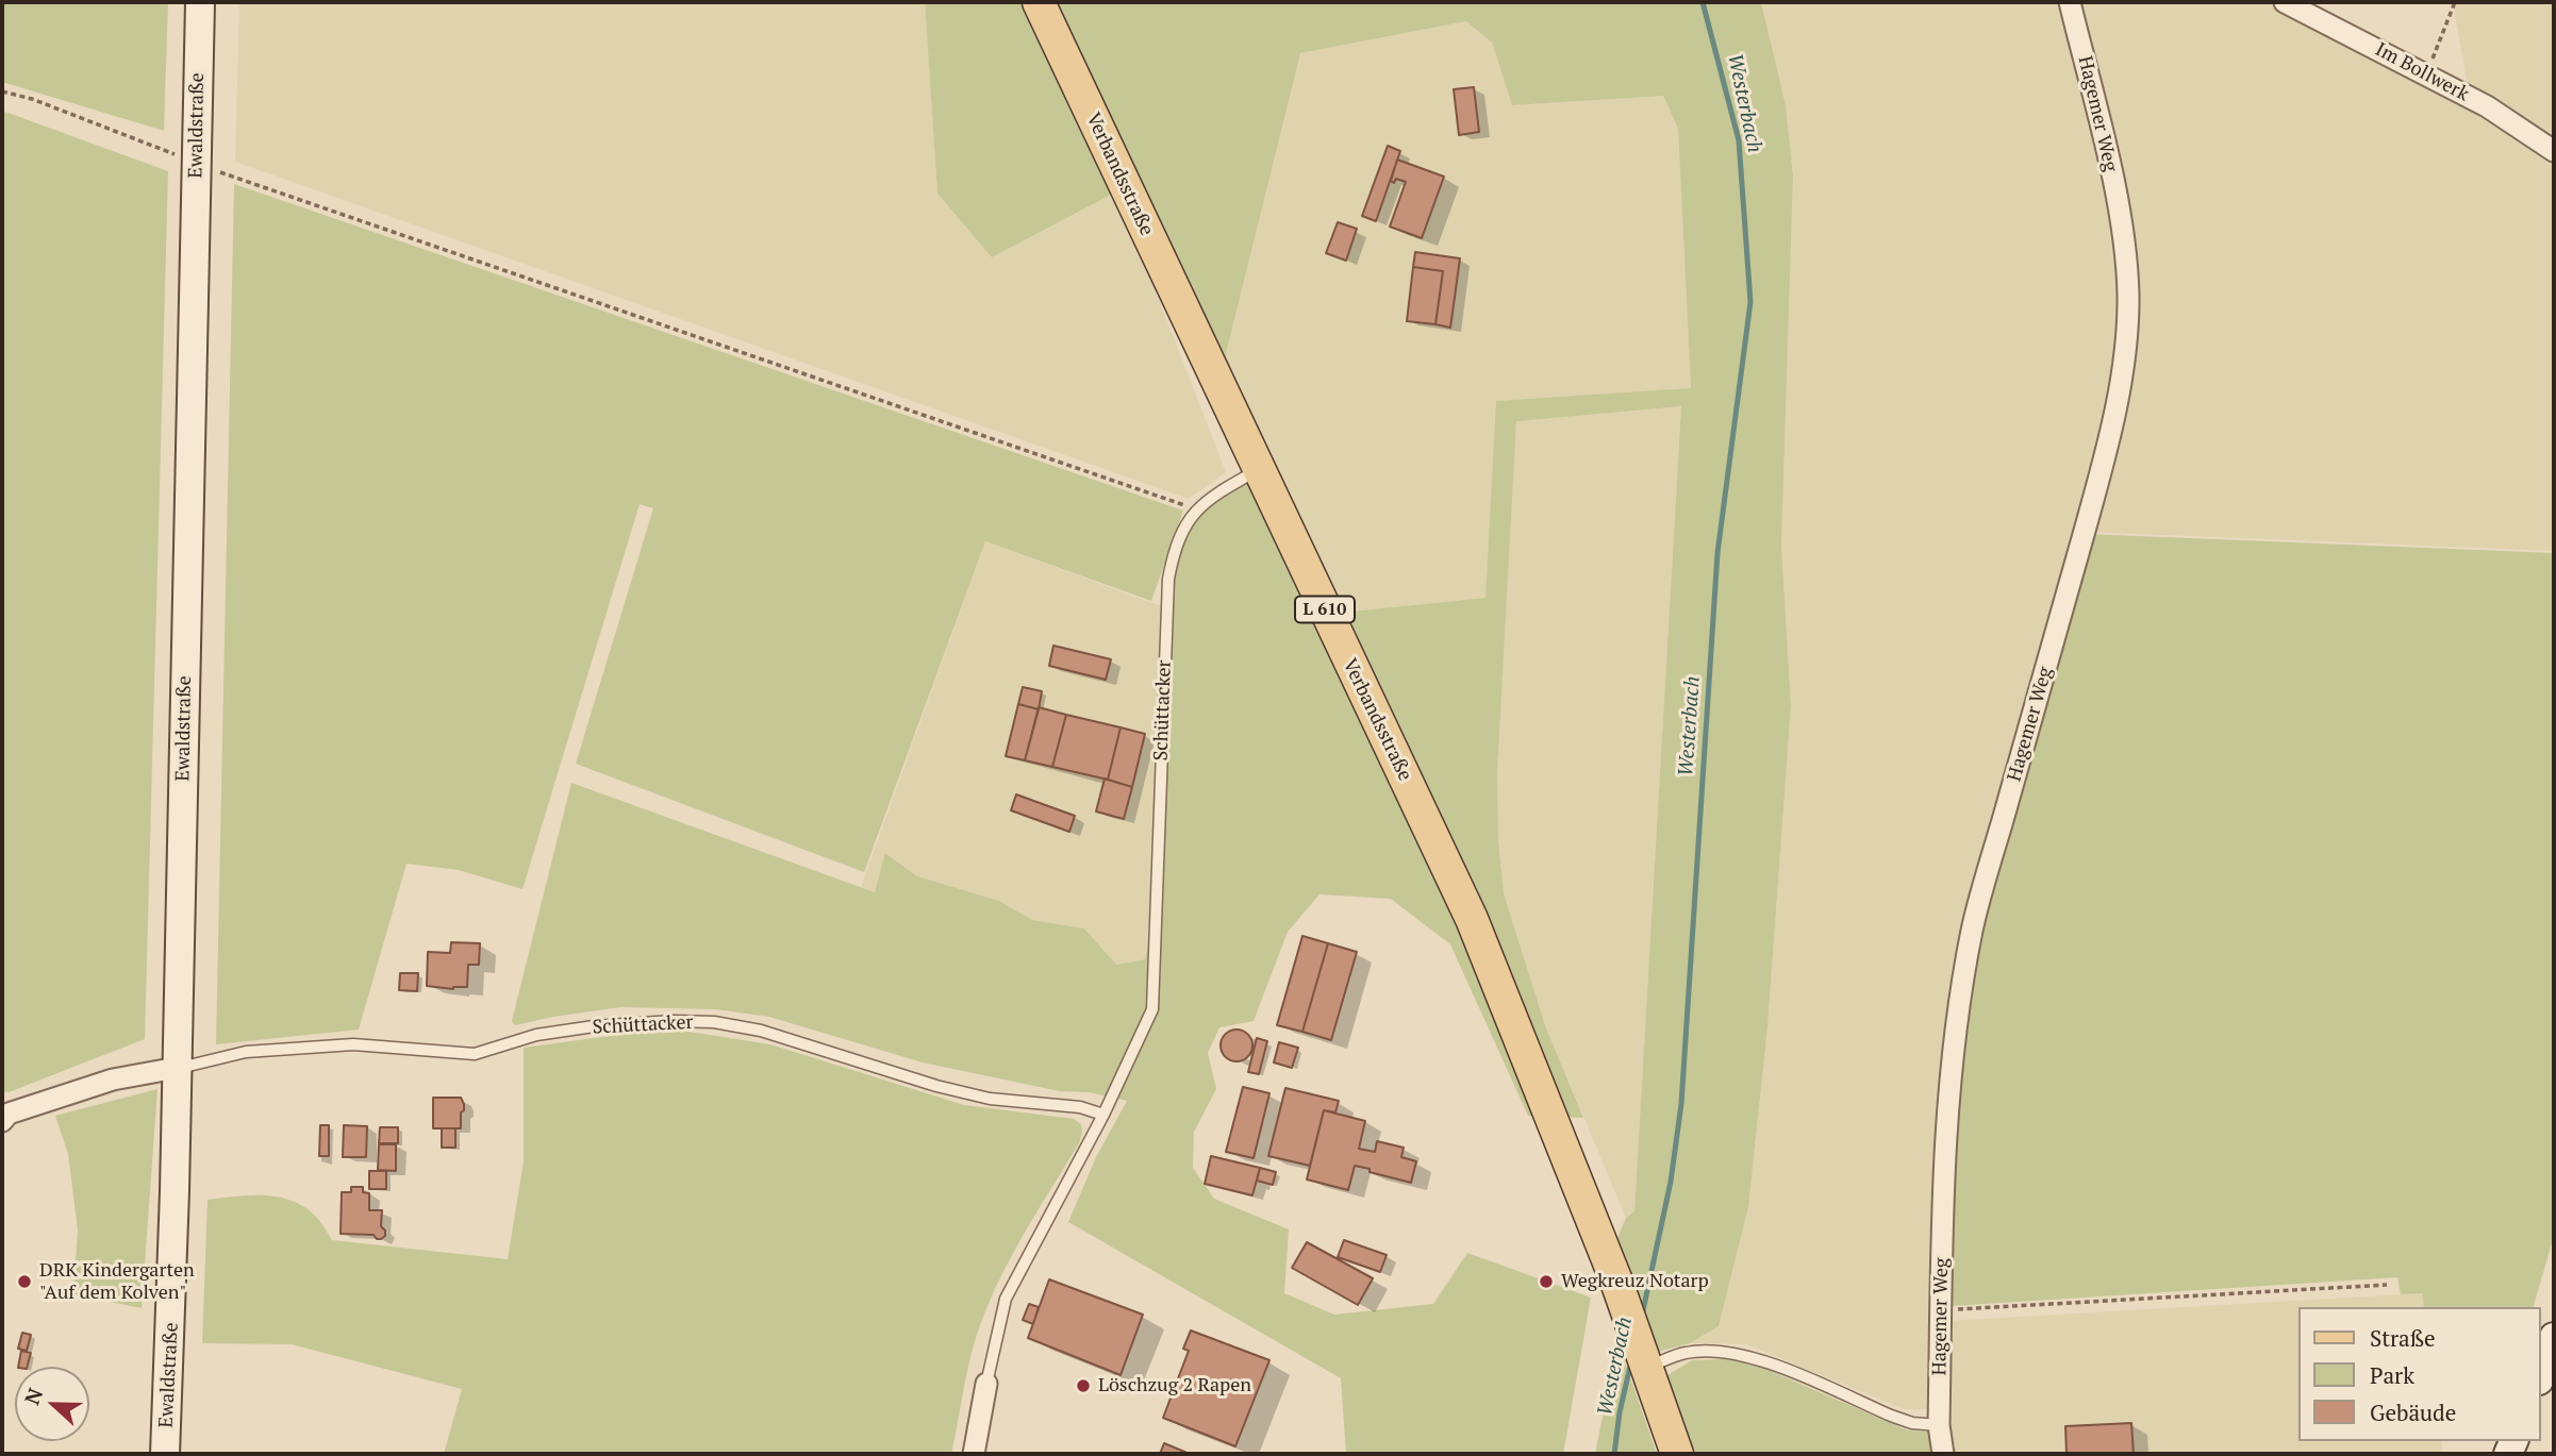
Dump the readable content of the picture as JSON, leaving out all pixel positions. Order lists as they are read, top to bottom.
{
  "streets": {
    "main road": ["Verbandsstraße", "L 610"],
    "street": [
      "Im Bollwerk",
      "Hagemer Weg",
      "Ewaldstraße",
      "Schüttacker"
    ]
  },
  "crossings": [
    ["Ewaldstraße", "Schüttacker"],
    ["Verbandsstraße", "Schüttacker"]
  ],
  "water": ["Westerbach"],
  "places": ["DRK Kindergarten \"Auf dem Kolven\"", "Wegkreuz Notarp", "Löschzug 2 Rapen"],
  "legend": ["Straße", "Park", "Gebäude"],
  "north": "left"
}
